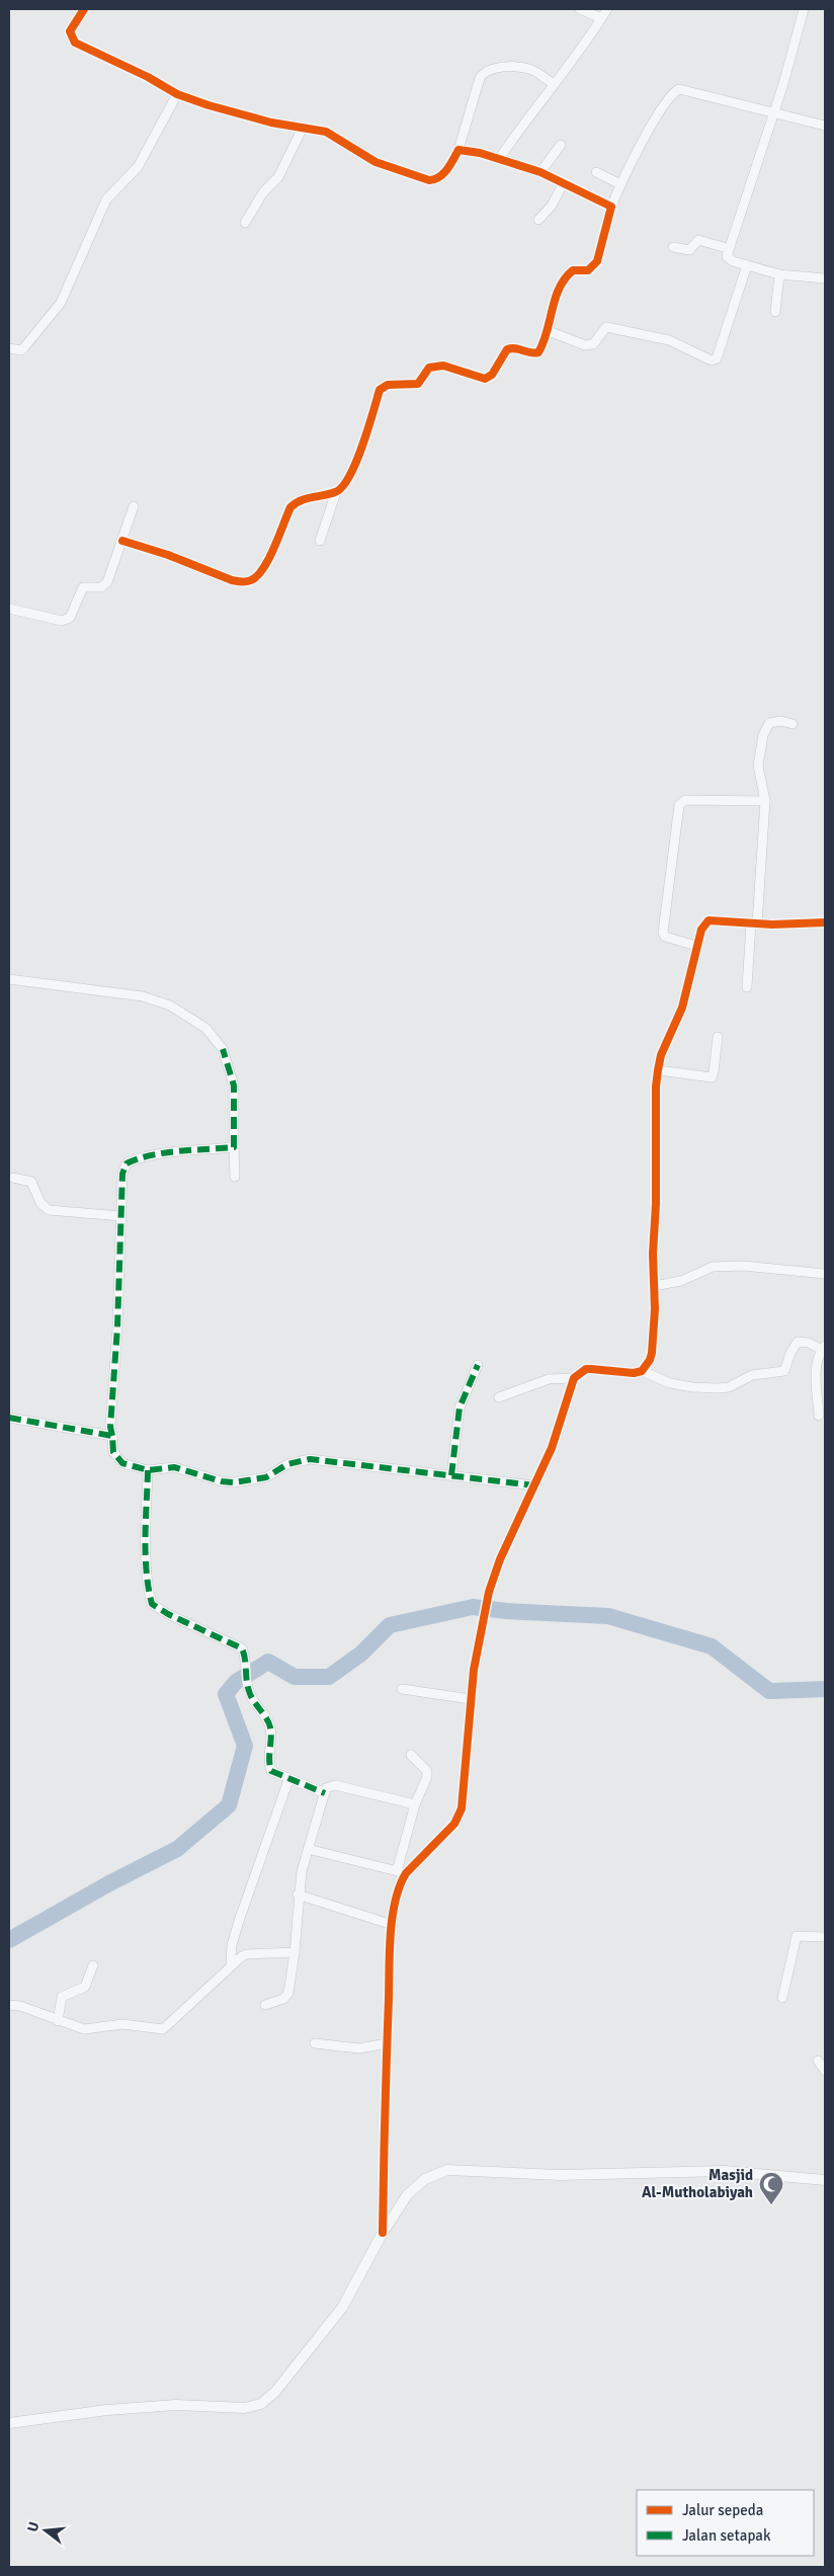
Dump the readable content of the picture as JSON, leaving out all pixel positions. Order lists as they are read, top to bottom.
{
  "places": {
    "mosque": ["Masjid Al-Mutholabiyah"]
  },
  "legend": ["Jalur sepeda", "Jalan setapak"],
  "north": "left"
}
